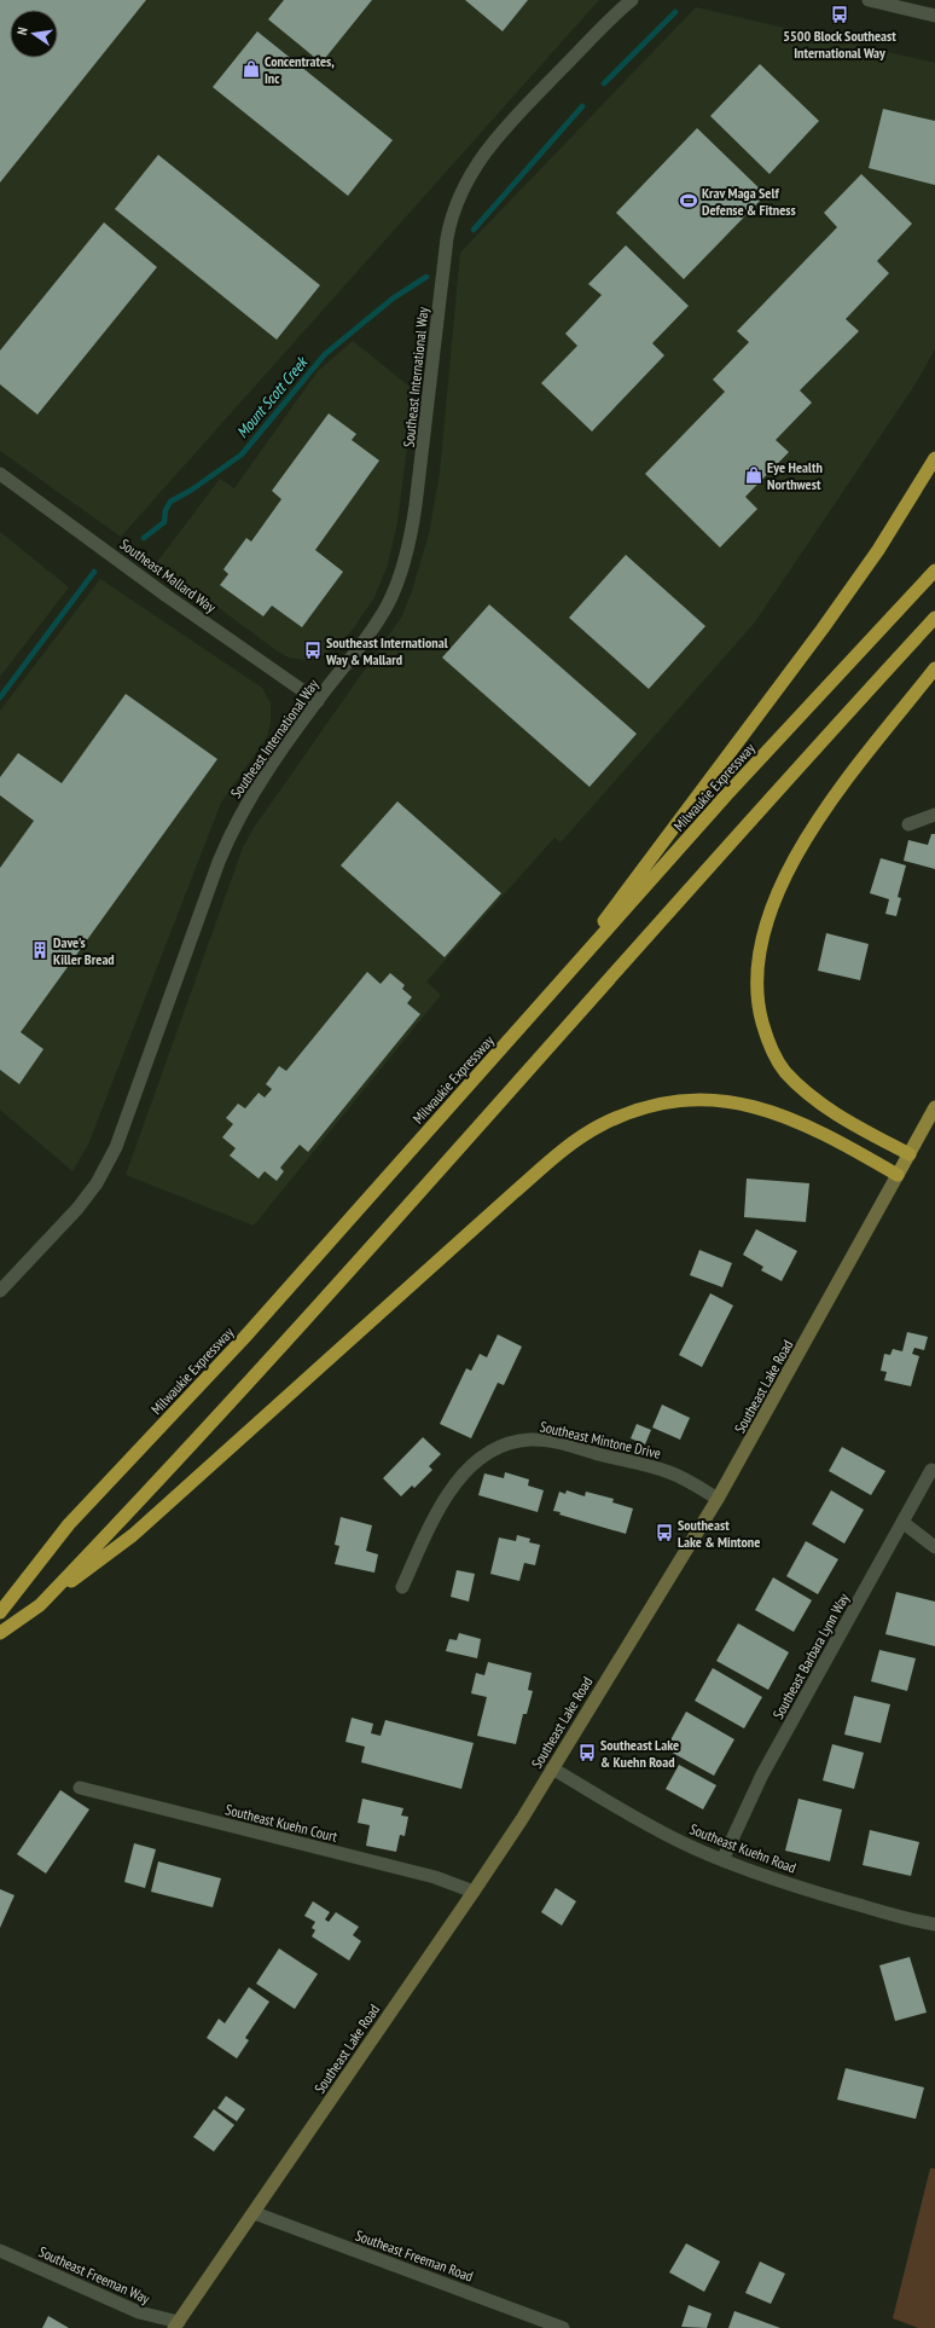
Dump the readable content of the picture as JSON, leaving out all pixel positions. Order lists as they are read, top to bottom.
{
  "streets": {
    "highway": ["Milwaukie Expressway"],
    "main road": ["Southeast Lake Road"],
    "street": [
      "Southeast International Way",
      "Southeast Mallard Way",
      "Southeast Mintone Drive",
      "Southeast Barbara Lynn Way",
      "Southeast Kuehn Court",
      "Southeast Kuehn Road",
      "Southeast Freeman Road",
      "Southeast Freeman Way"
    ]
  },
  "crossings": [
    ["Southeast International Way", "Southeast Mallard Way"],
    ["Southeast Lake Road", "Southeast Mintone Drive"],
    ["Southeast Lake Road", "Southeast Kuehn Court"],
    ["Southeast Lake Road", "Southeast Kuehn Road"],
    ["Southeast Lake Road", "Southeast Freeman Road"],
    ["Southeast Lake Road", "Southeast Freeman Way"],
    ["Southeast Barbara Lynn Way", "Southeast Kuehn Road"]
  ],
  "water": ["Mount Scott Creek"],
  "places": {
    "bus stop": [
      "5500 Block Southeast International Way",
      "Southeast International Way & Mallard",
      "Southeast Lake & Mintone",
      "Southeast Lake & Kuehn Road"
    ],
    "shop": ["Concentrates, Inc", "Eye Health Northwest"],
    "sports": ["Krav Maga Self Defense & Fitness"],
    "building": ["Dave's Killer Bread"]
  },
  "north": "left"
}
